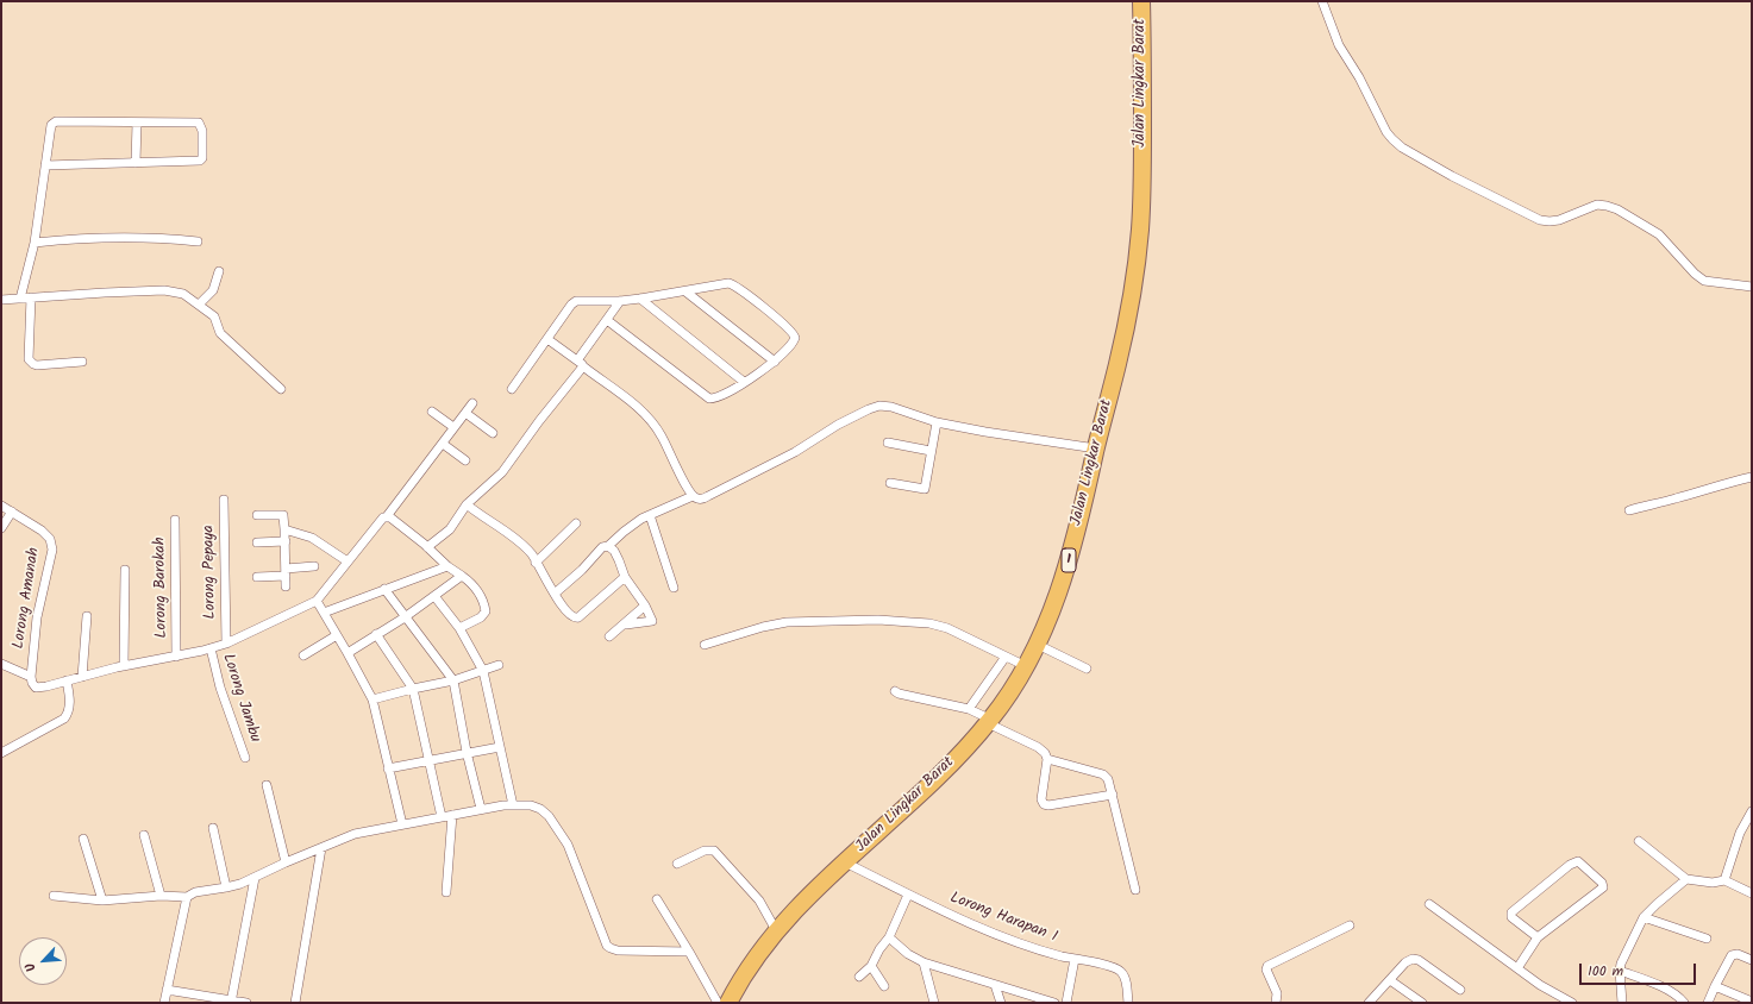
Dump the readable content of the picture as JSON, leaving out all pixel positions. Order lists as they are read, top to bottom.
{
  "streets": {
    "highway": ["Jalan Lingkar Barat", "1"],
    "street": [
      "Lorong Pepaya",
      "Lorong Barokah",
      "Lorong Amanah",
      "Lorong Jambu",
      "Lorong Harapan I"
    ]
  },
  "crossings": [
    ["Jalan Lingkar Barat", "Lorong Harapan I"]
  ],
  "scale_bar": "100 m",
  "north": "bottom left"
}
